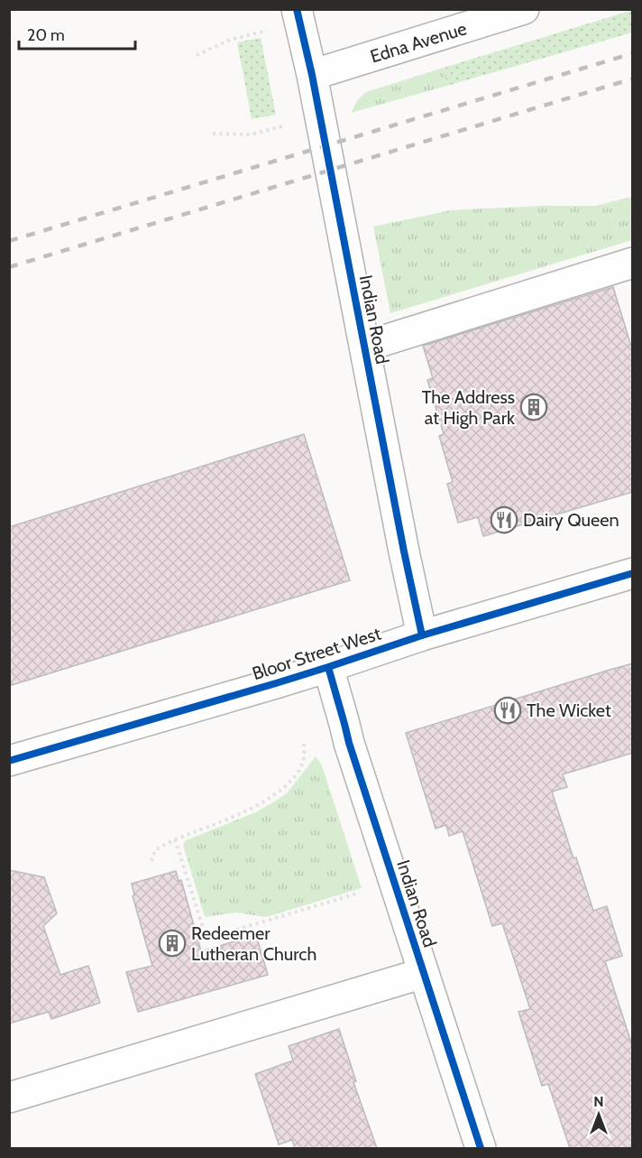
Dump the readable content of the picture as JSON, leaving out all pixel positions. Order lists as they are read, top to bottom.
{
  "streets": {
    "street": ["Edna Avenue", "Indian Road", "Bloor Street West"]
  },
  "crossings": [
    ["Edna Avenue", "Indian Road"],
    ["Indian Road", "Bloor Street West"]
  ],
  "places": {
    "building": ["The Address at High Park", "Redeemer Lutheran Church"],
    "restaurant": ["Dairy Queen", "The Wicket"]
  },
  "scale_bar": "20 m",
  "north": "top"
}
